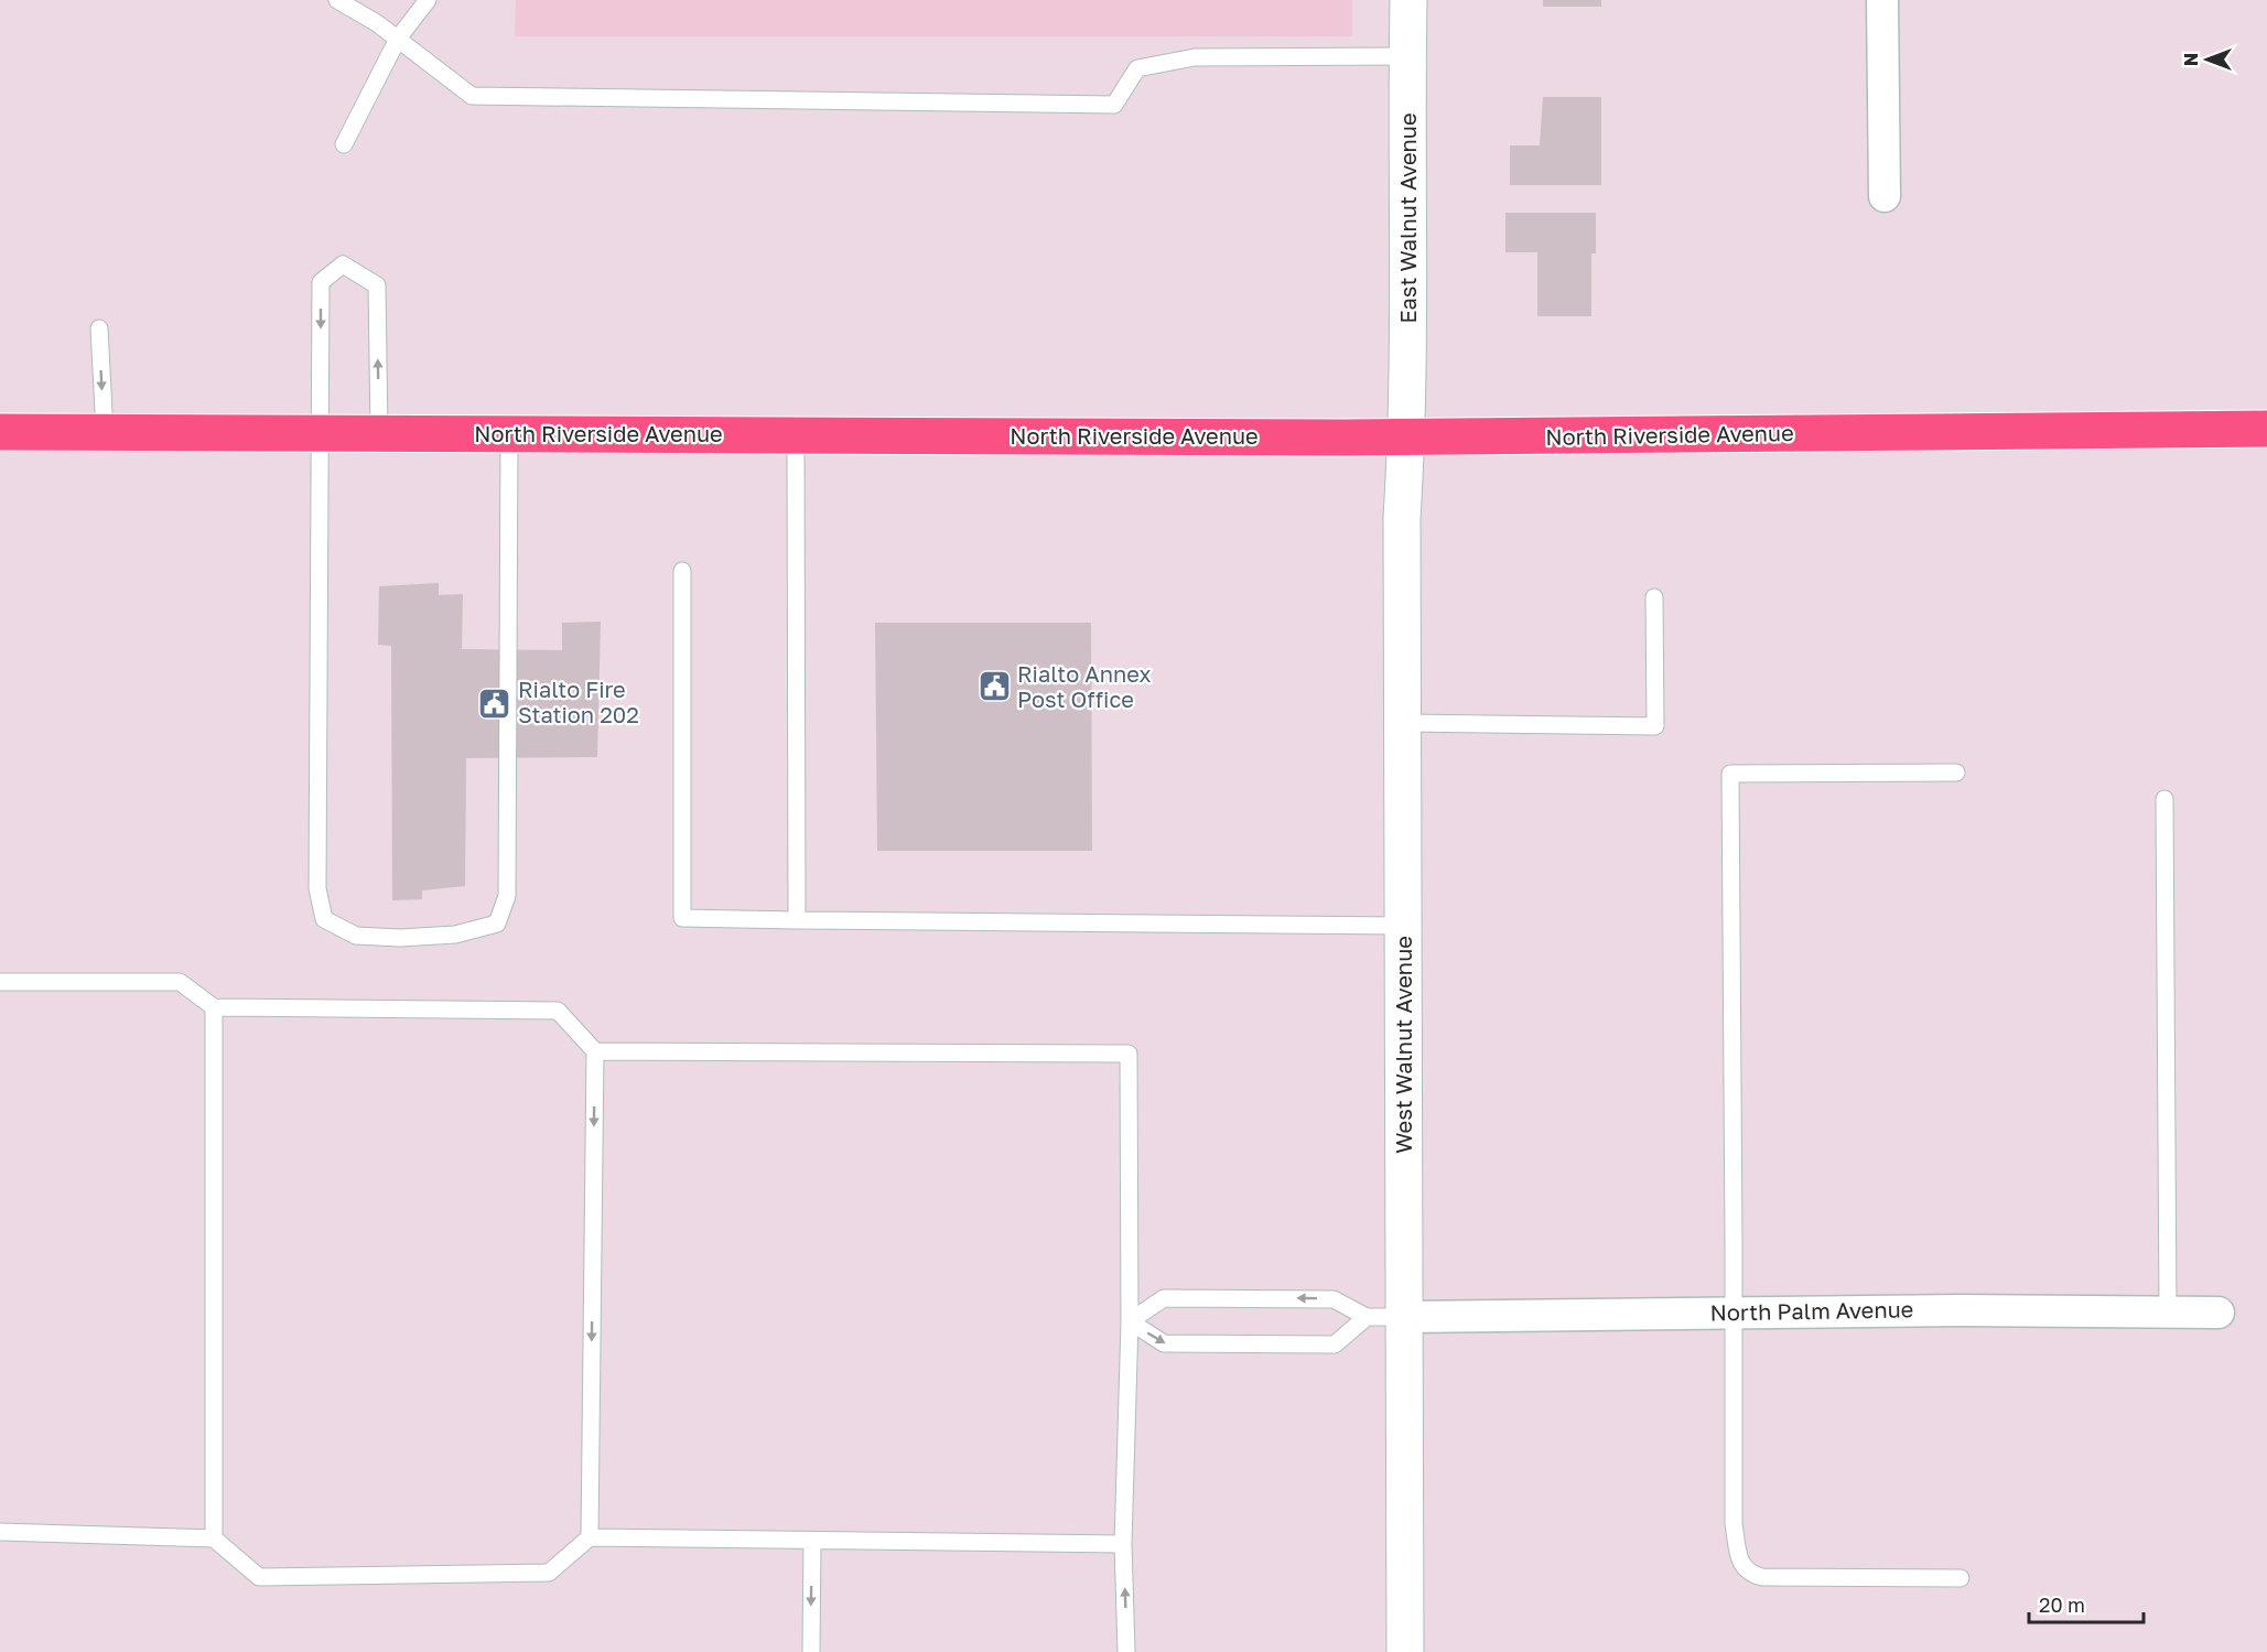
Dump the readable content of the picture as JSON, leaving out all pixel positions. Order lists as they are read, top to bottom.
{
  "streets": {
    "main road": ["North Riverside Avenue"],
    "street": ["East Walnut Avenue", "West Walnut Avenue", "North Palm Avenue"]
  },
  "crossings": [
    ["East Walnut Avenue", "North Riverside Avenue"],
    ["East Walnut Avenue", "West Walnut Avenue"],
    ["North Riverside Avenue", "West Walnut Avenue"],
    ["West Walnut Avenue", "North Palm Avenue"]
  ],
  "places": {
    "public building": ["Rialto Annex Post Office", "Rialto Fire Station 202"]
  },
  "scale_bar": "20 m",
  "north": "left"
}
